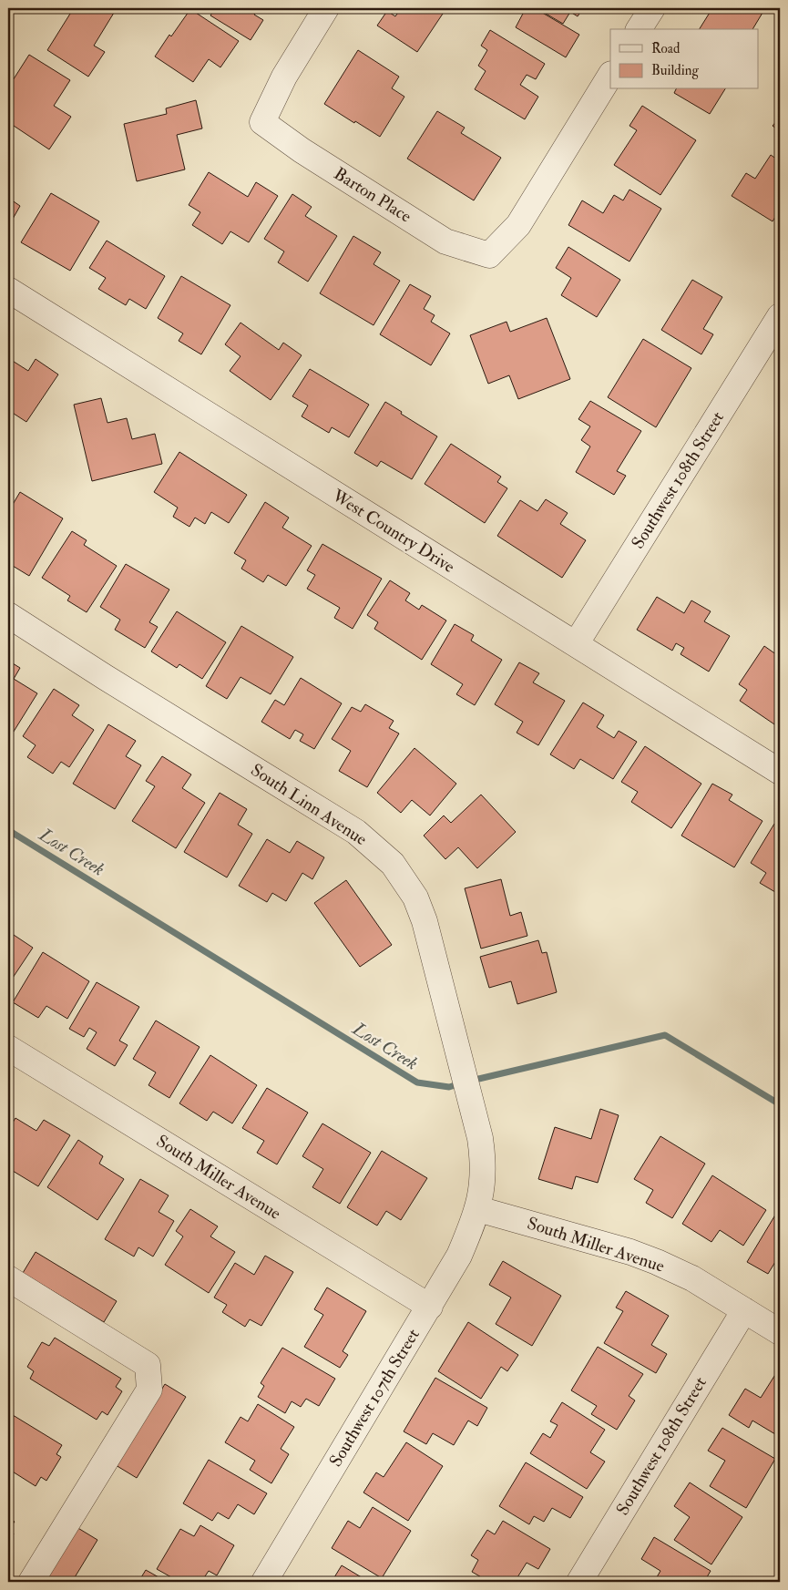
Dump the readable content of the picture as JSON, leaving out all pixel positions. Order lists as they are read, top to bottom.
{
  "streets": {
    "street": [
      "Barton Place",
      "Southwest 108th Street",
      "West Country Drive",
      "South Linn Avenue",
      "South Miller Avenue",
      "Southwest 107th Street"
    ]
  },
  "crossings": [
    ["Southwest 108th Street", "West Country Drive"],
    ["Southwest 108th Street", "South Miller Avenue"],
    ["South Linn Avenue", "South Miller Avenue"],
    ["South Linn Avenue", "Southwest 107th Street"],
    ["South Miller Avenue", "Southwest 107th Street"]
  ],
  "water": ["Lost Creek"],
  "legend": ["Road", "Building"]
}
